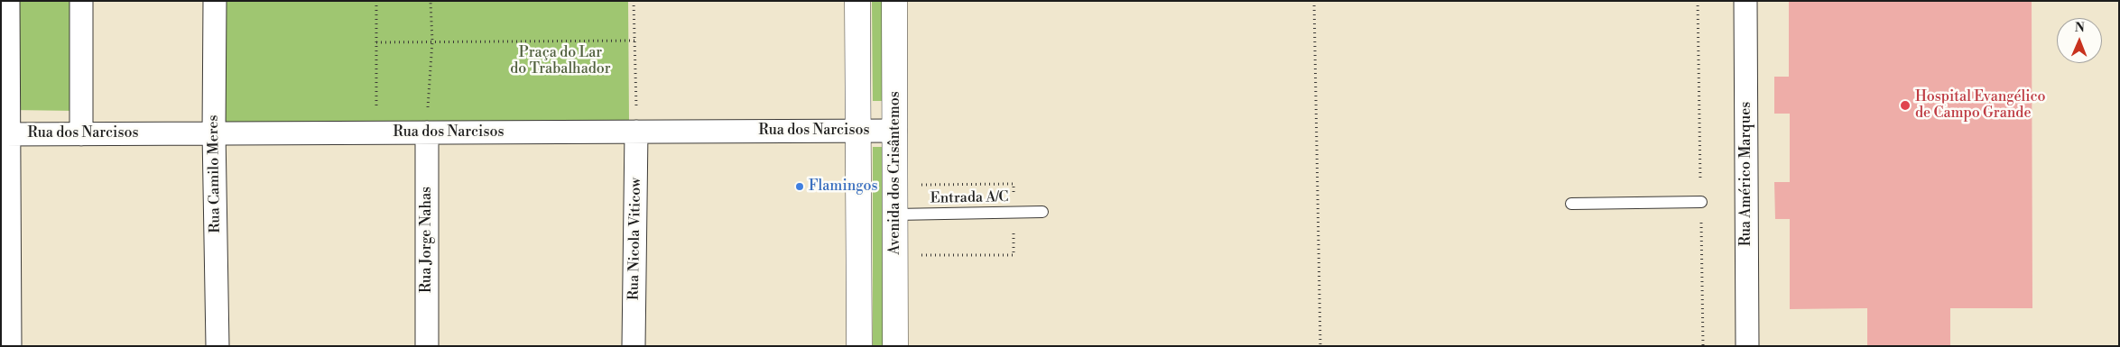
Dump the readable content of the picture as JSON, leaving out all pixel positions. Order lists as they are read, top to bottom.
{
  "streets": {
    "street": [
      "Rua dos Narcisos",
      "Avenida dos Crisântemos",
      "Rua Camilo Meres",
      "Rua Américo Marques",
      "Rua Nicola Viticow",
      "Rua Jorge Nahas"
    ],
    "lane": ["Entrada A/C"]
  },
  "crossings": [
    ["Rua dos Narcisos", "Avenida dos Crisântemos"],
    ["Rua dos Narcisos", "Rua Camilo Meres"],
    ["Rua dos Narcisos", "Rua Nicola Viticow"],
    ["Rua dos Narcisos", "Rua Jorge Nahas"],
    ["Avenida dos Crisântemos", "Entrada A/C"]
  ],
  "parks": ["Praça do Lar do Trabalhador"],
  "places": ["Hospital Evangélico de Campo Grande", "Flamingos"],
  "north": "top"
}
